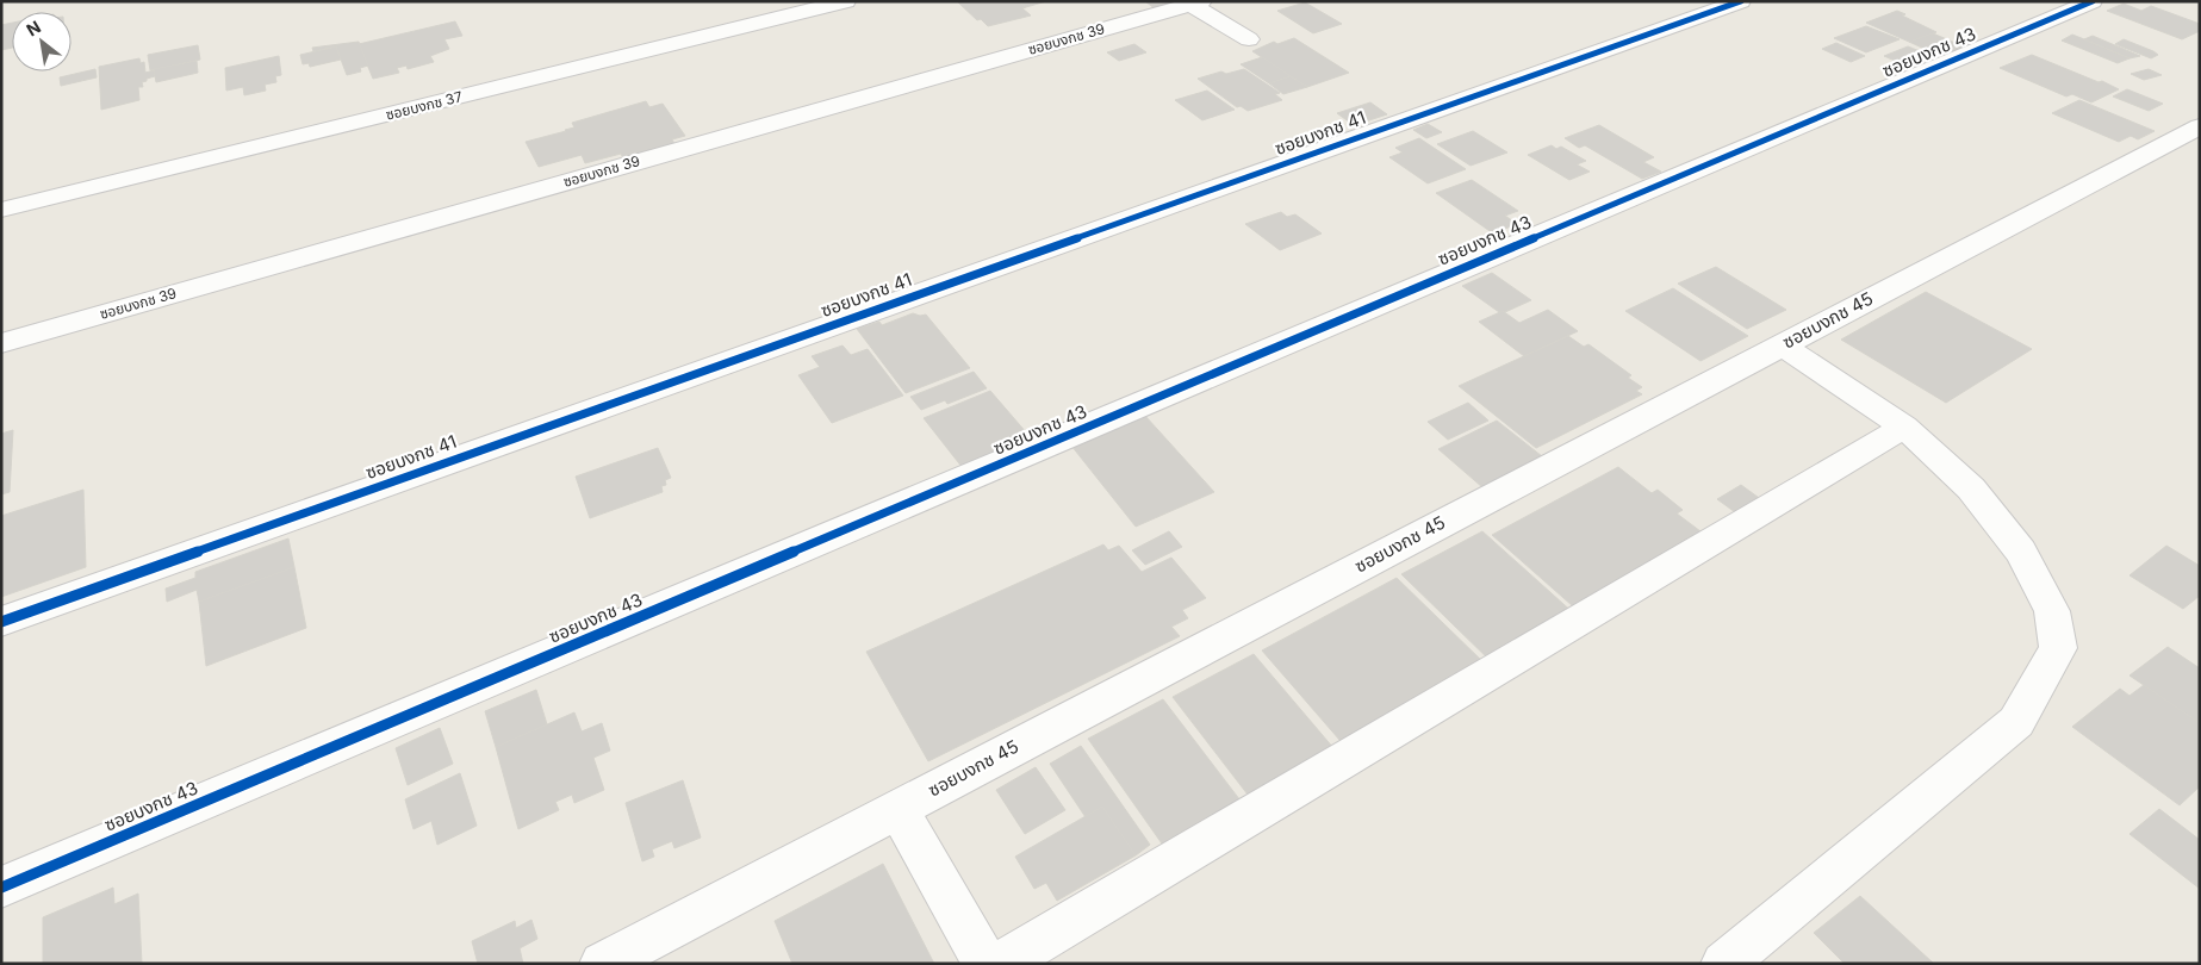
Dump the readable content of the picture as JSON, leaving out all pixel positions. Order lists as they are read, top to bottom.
{
  "streets": {
    "street": [
      "ซอยบงกช 39",
      "ซอยบงกช 43",
      "ซอยบงกช 37",
      "ซอยบงกช 41",
      "ซอยบงกช 45"
    ]
  },
  "north": "top left"
}
